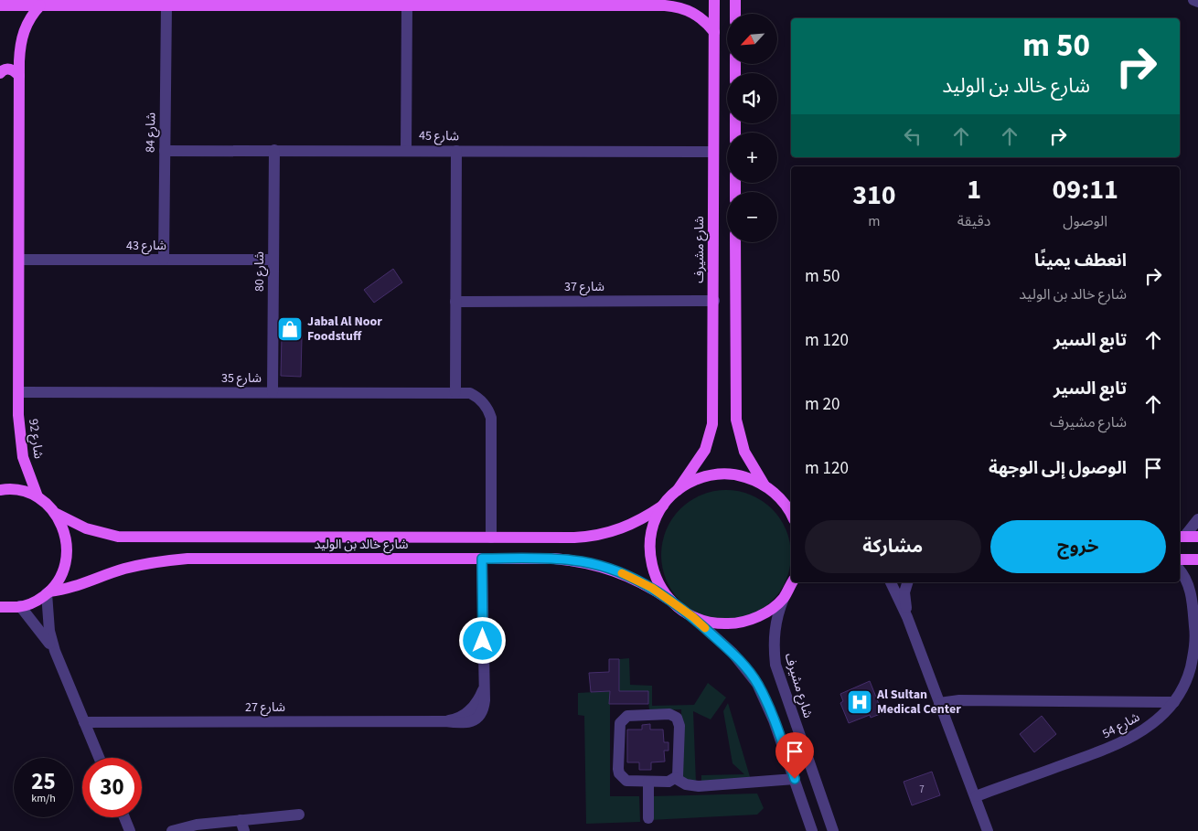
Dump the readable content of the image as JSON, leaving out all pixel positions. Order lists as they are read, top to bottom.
{
  "streets": {
    "main road": ["شارع مشيرف", "شارع 92", "شارع خالد بن الوليد"],
    "street": [
      "شارع 84",
      "شارع 45",
      "شارع 43",
      "شارع 80",
      "شارع 37",
      "شارع 35",
      "شارع 27",
      "شارع 54"
    ]
  },
  "crossings": [
    ["شارع 84", "شارع 45"],
    ["شارع 84", "شارع 43"],
    ["شارع 45", "شارع مشيرف"],
    ["شارع 45", "شارع 80"],
    ["شارع 43", "شارع 80"],
    ["شارع 43", "شارع 92"],
    ["شارع مشيرف", "شارع 37"],
    ["شارع مشيرف", "شارع خالد بن الوليد"],
    ["شارع 80", "شارع 35"],
    ["شارع 35", "شارع 92"],
    ["شارع 35", "شارع خالد بن الوليد"],
    ["شارع خالد بن الوليد", "شارع 27"]
  ],
  "places": {
    "shop": ["Jabal Al Noor Foodstuff"],
    "hospital": ["Al Sultan Medical Center"]
  },
  "house_numbers": ["7"],
  "north": "bottom left",
  "page": {
    "map_buttons": ["+", "−"],
    "turn": ["50 m", "شارع خالد بن الوليد"],
    "eta": [
      "09:11",
      "الوصول",
      "1",
      "دقيقة",
      "310",
      "m"
    ],
    "list": [
      {
        "name": "انعطف يمينًا",
        "note": "شارع خالد بن الوليد",
        "value": "50 m"
      },
      {
        "name": "تابع السير",
        "value": "120 m"
      },
      {
        "name": "تابع السير",
        "note": "شارع مشيرف",
        "value": "20 m"
      },
      {
        "name": "الوصول إلى الوجهة",
        "value": "120 m"
      }
    ],
    "buttons": ["خروج", "مشاركة"],
    "speed": "25 km/h",
    "limit": "30"
  }
}
